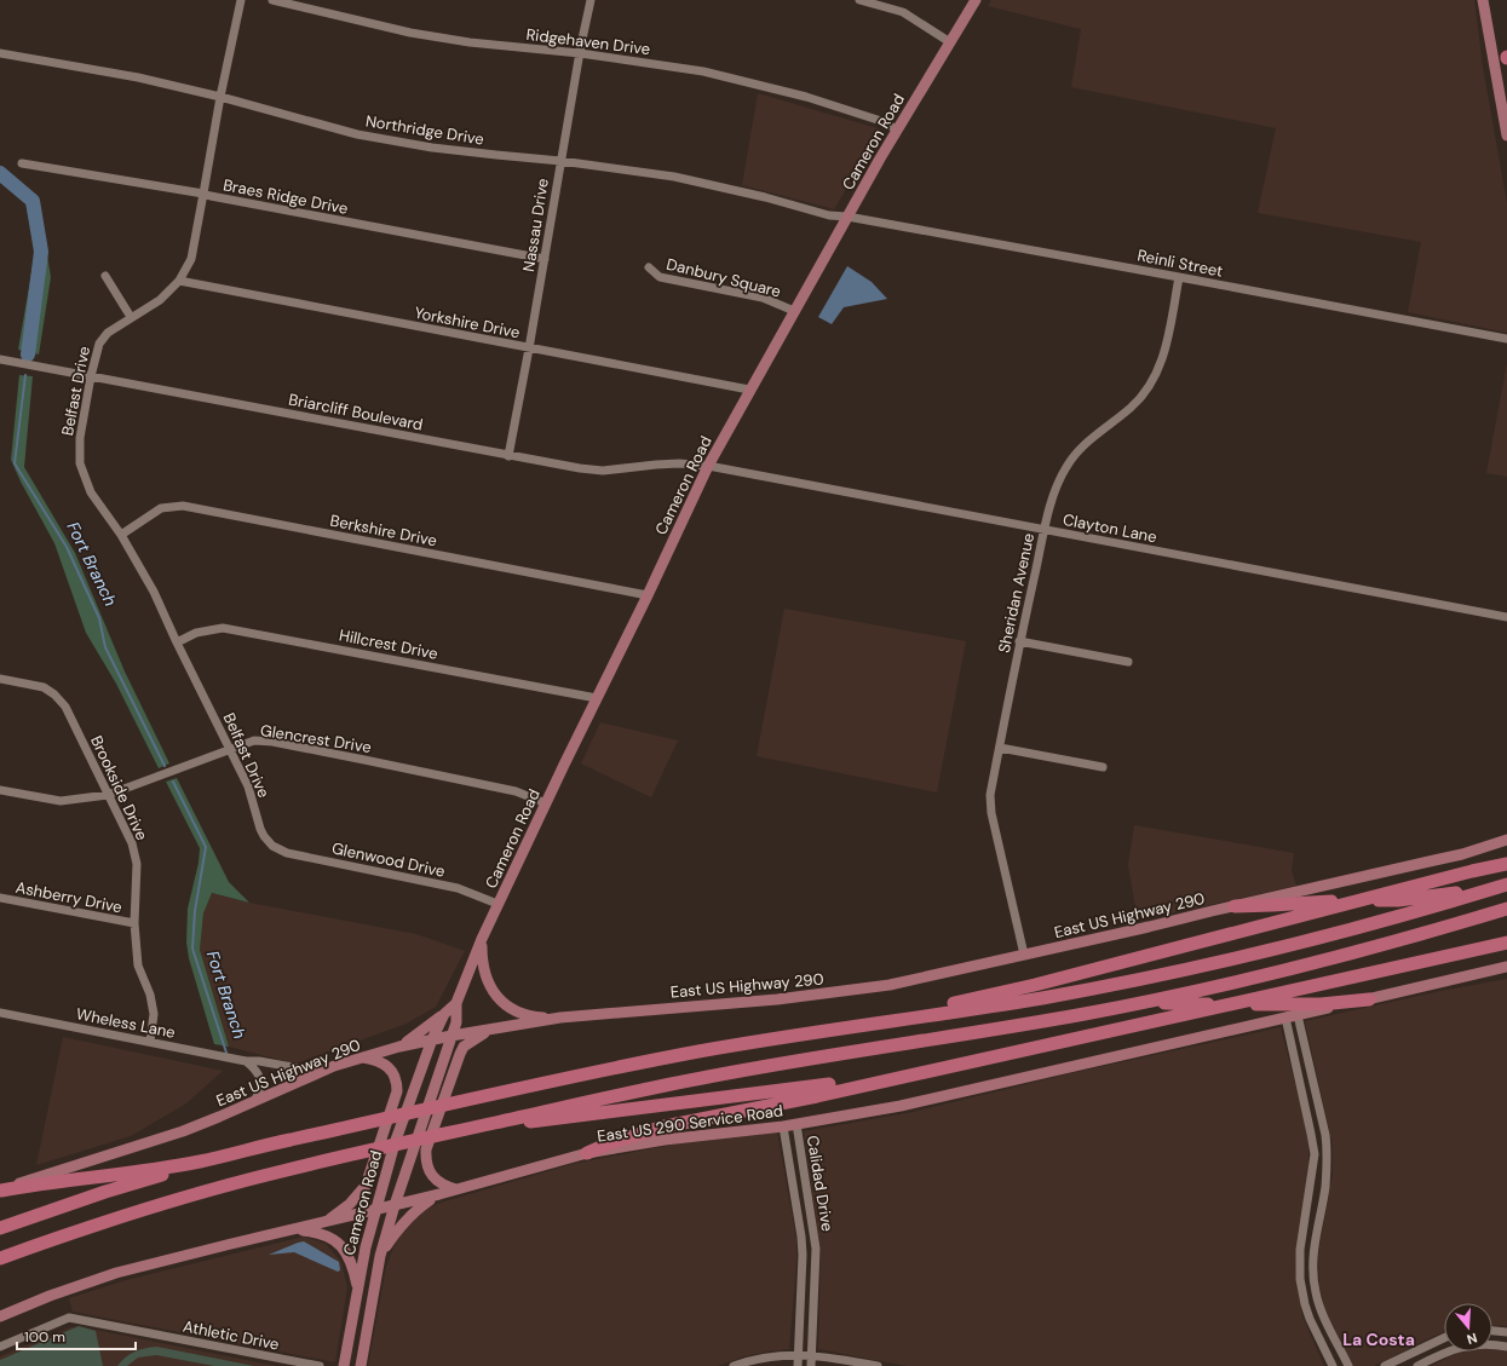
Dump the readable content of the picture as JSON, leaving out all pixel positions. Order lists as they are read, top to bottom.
{
  "streets": {
    "main road": ["Cameron Road", "East US Highway 290", "East US 290 Service Road"],
    "street": [
      "Ridgehaven Drive",
      "Northridge Drive",
      "Braes Ridge Drive",
      "Nassau Drive",
      "Reinli Street",
      "Danbury Square",
      "Yorkshire Drive",
      "Belfast Drive",
      "Briarcliff Boulevard",
      "Clayton Lane",
      "Berkshire Drive",
      "Sheridan Avenue",
      "Hillcrest Drive",
      "Glencrest Drive",
      "Brookside Drive",
      "Glenwood Drive",
      "Ashberry Drive",
      "Wheless Lane",
      "Calidad Drive",
      "Athletic Drive"
    ]
  },
  "crossings": [
    ["Ridgehaven Drive", "Cameron Road"],
    ["Ridgehaven Drive", "Nassau Drive"],
    ["Northridge Drive", "Cameron Road"],
    ["Northridge Drive", "Nassau Drive"],
    ["Northridge Drive", "Reinli Street"],
    ["Northridge Drive", "Belfast Drive"],
    ["Cameron Road", "Reinli Street"],
    ["Cameron Road", "Danbury Square"],
    ["Cameron Road", "Yorkshire Drive"],
    ["Cameron Road", "Briarcliff Boulevard"],
    ["Cameron Road", "Clayton Lane"],
    ["Cameron Road", "Berkshire Drive"],
    ["Cameron Road", "Hillcrest Drive"],
    ["Cameron Road", "Glencrest Drive"],
    ["Cameron Road", "Glenwood Drive"],
    ["Cameron Road", "East US Highway 290"],
    ["Braes Ridge Drive", "Nassau Drive"],
    ["Braes Ridge Drive", "Belfast Drive"],
    ["Nassau Drive", "Yorkshire Drive"],
    ["Nassau Drive", "Briarcliff Boulevard"],
    ["Reinli Street", "Sheridan Avenue"],
    ["Yorkshire Drive", "Belfast Drive"],
    ["Belfast Drive", "Briarcliff Boulevard"],
    ["Belfast Drive", "Berkshire Drive"],
    ["Belfast Drive", "Hillcrest Drive"],
    ["Belfast Drive", "Glencrest Drive"],
    ["Belfast Drive", "Glenwood Drive"],
    ["Briarcliff Boulevard", "Clayton Lane"],
    ["Clayton Lane", "Sheridan Avenue"],
    ["Sheridan Avenue", "East US Highway 290"],
    ["Glencrest Drive", "Brookside Drive"],
    ["Brookside Drive", "Ashberry Drive"],
    ["Brookside Drive", "Wheless Lane"],
    ["East US Highway 290", "Wheless Lane"],
    ["East US 290 Service Road", "Calidad Drive"]
  ],
  "districts": ["La Costa"],
  "water": ["Fort Branch"],
  "scale_bar": "100 m",
  "north": "bottom"
}
